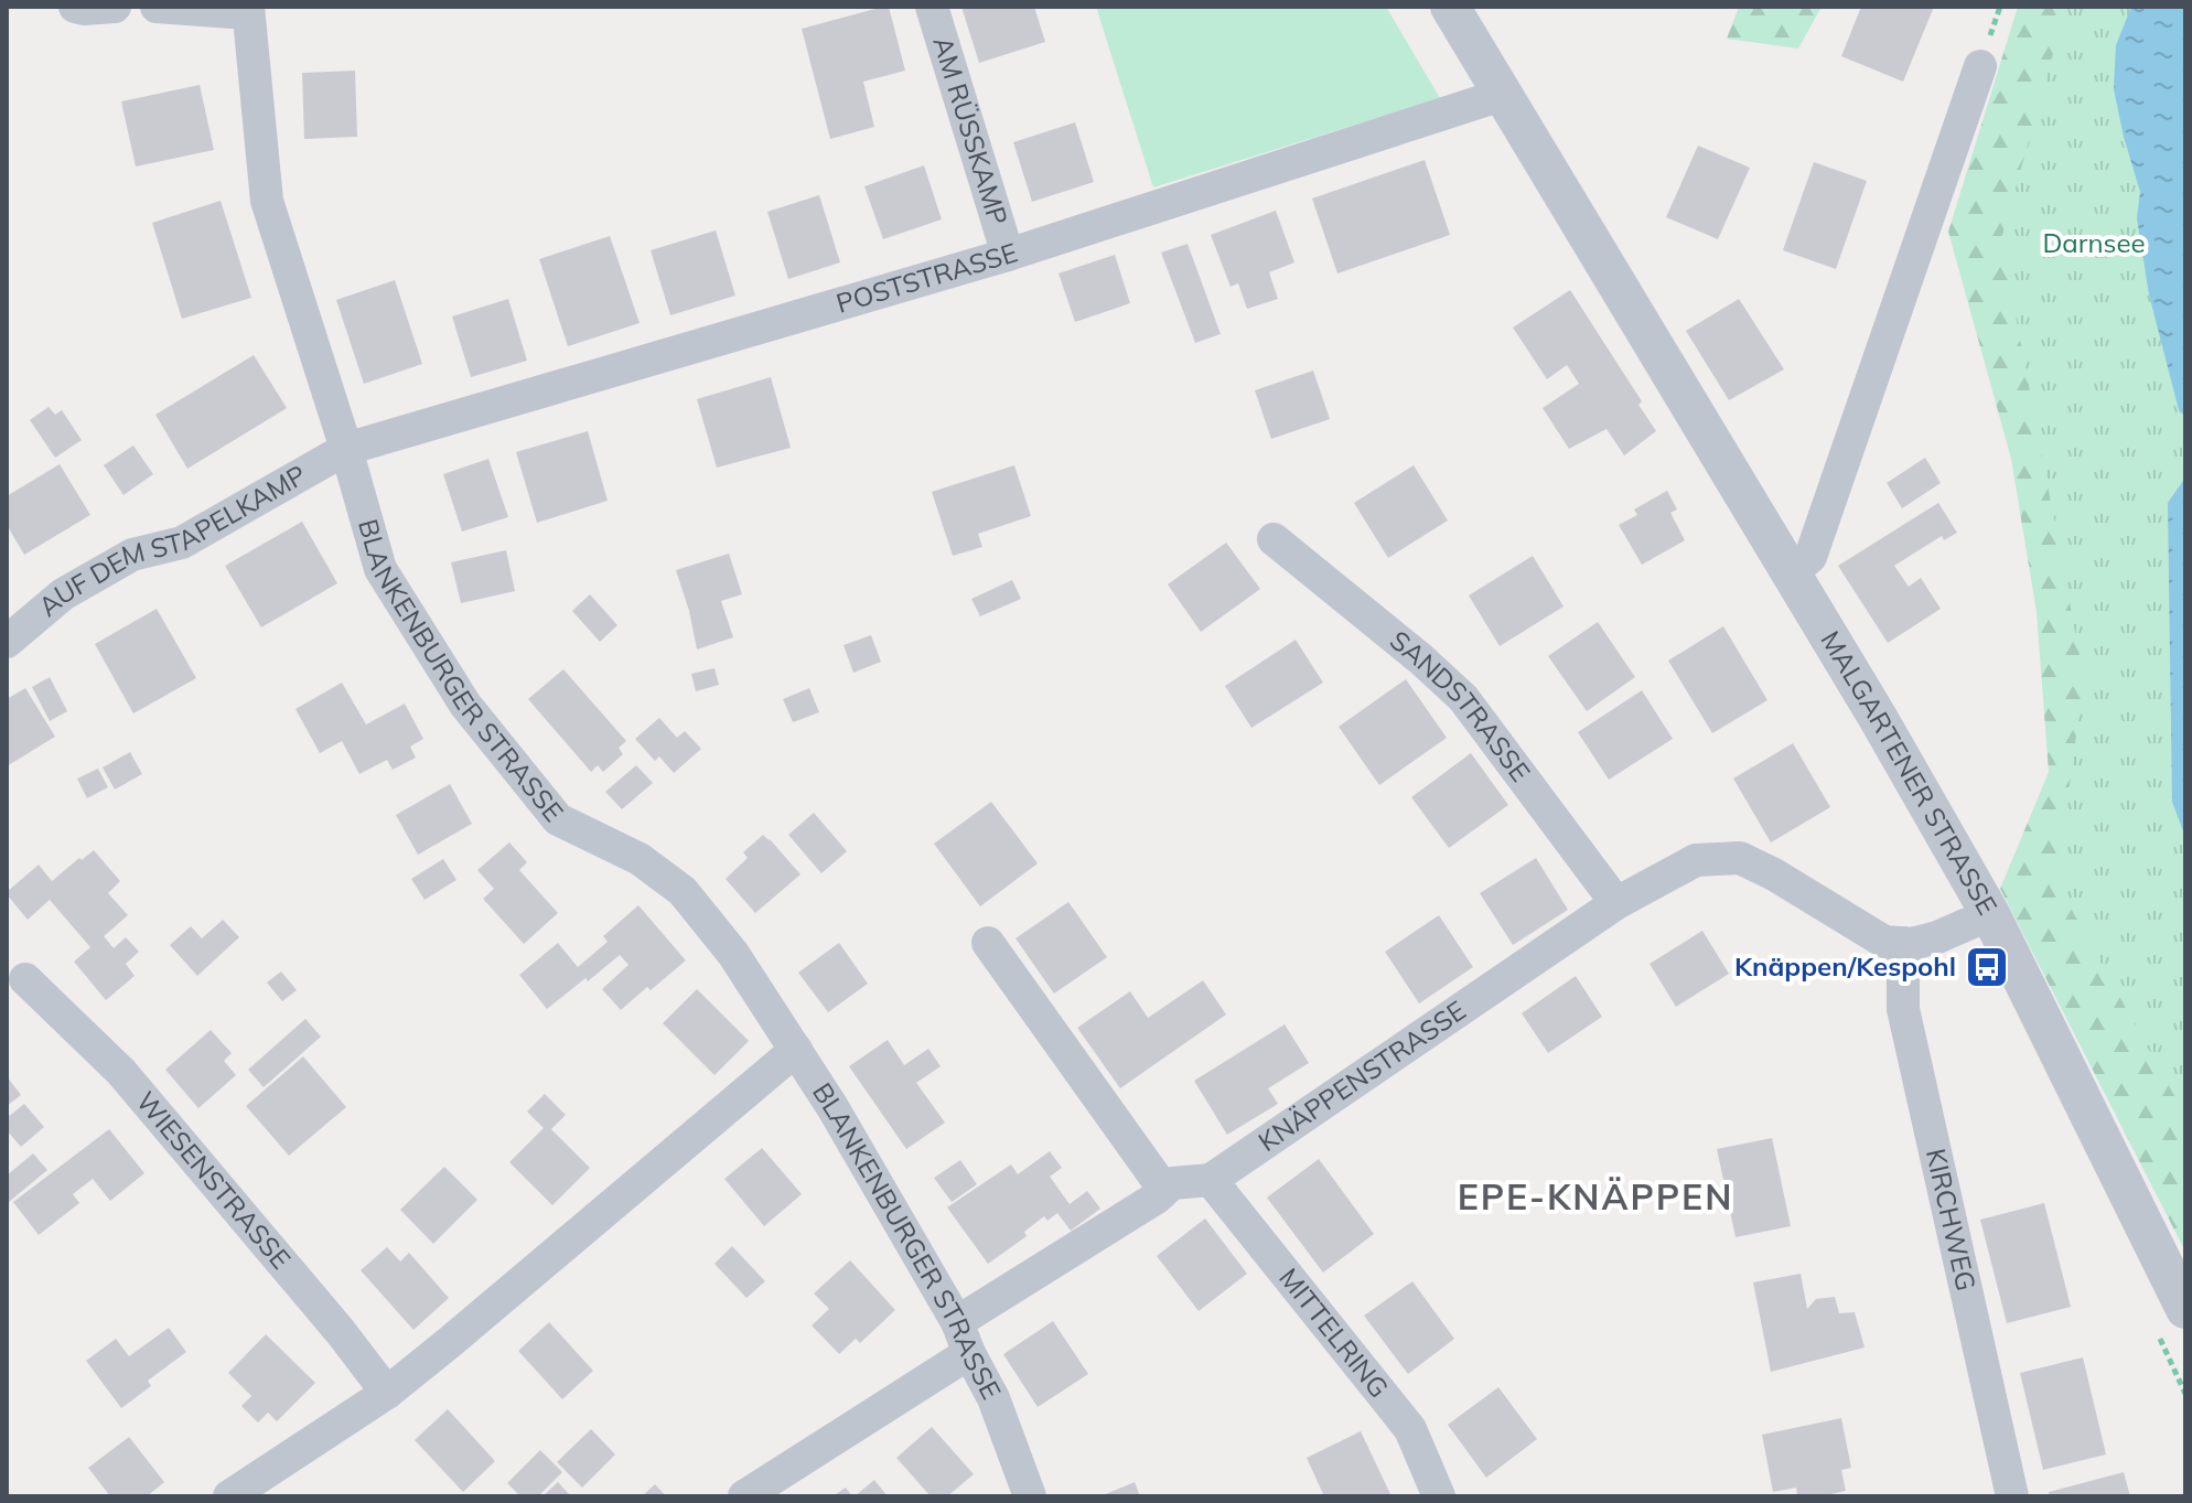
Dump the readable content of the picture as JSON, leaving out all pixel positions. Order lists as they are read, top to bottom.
{
  "streets": {
    "street": [
      "AM RÜSSKAMP",
      "POSTSTRASSE",
      "AUF DEM STAPELKAMP",
      "BLANKENBURGER STRASSE",
      "SANDSTRASSE",
      "MALGARTENER STRASSE",
      "KNÄPPENSTRASSE",
      "WIESENSTRASSE",
      "KIRCHWEG",
      "MITTELRING"
    ]
  },
  "crossings": [
    ["AM RÜSSKAMP", "POSTSTRASSE"],
    ["POSTSTRASSE", "AUF DEM STAPELKAMP"],
    ["POSTSTRASSE", "BLANKENBURGER STRASSE"],
    ["POSTSTRASSE", "MALGARTENER STRASSE"],
    ["AUF DEM STAPELKAMP", "BLANKENBURGER STRASSE"],
    ["BLANKENBURGER STRASSE", "KNÄPPENSTRASSE"],
    ["SANDSTRASSE", "KNÄPPENSTRASSE"],
    ["KNÄPPENSTRASSE", "KIRCHWEG"],
    ["KNÄPPENSTRASSE", "MITTELRING"]
  ],
  "districts": ["EPE-KNÄPPEN"],
  "parks": ["Darnsee"],
  "places": {
    "bus stop": ["Knäppen/Kespohl"]
  }
}
